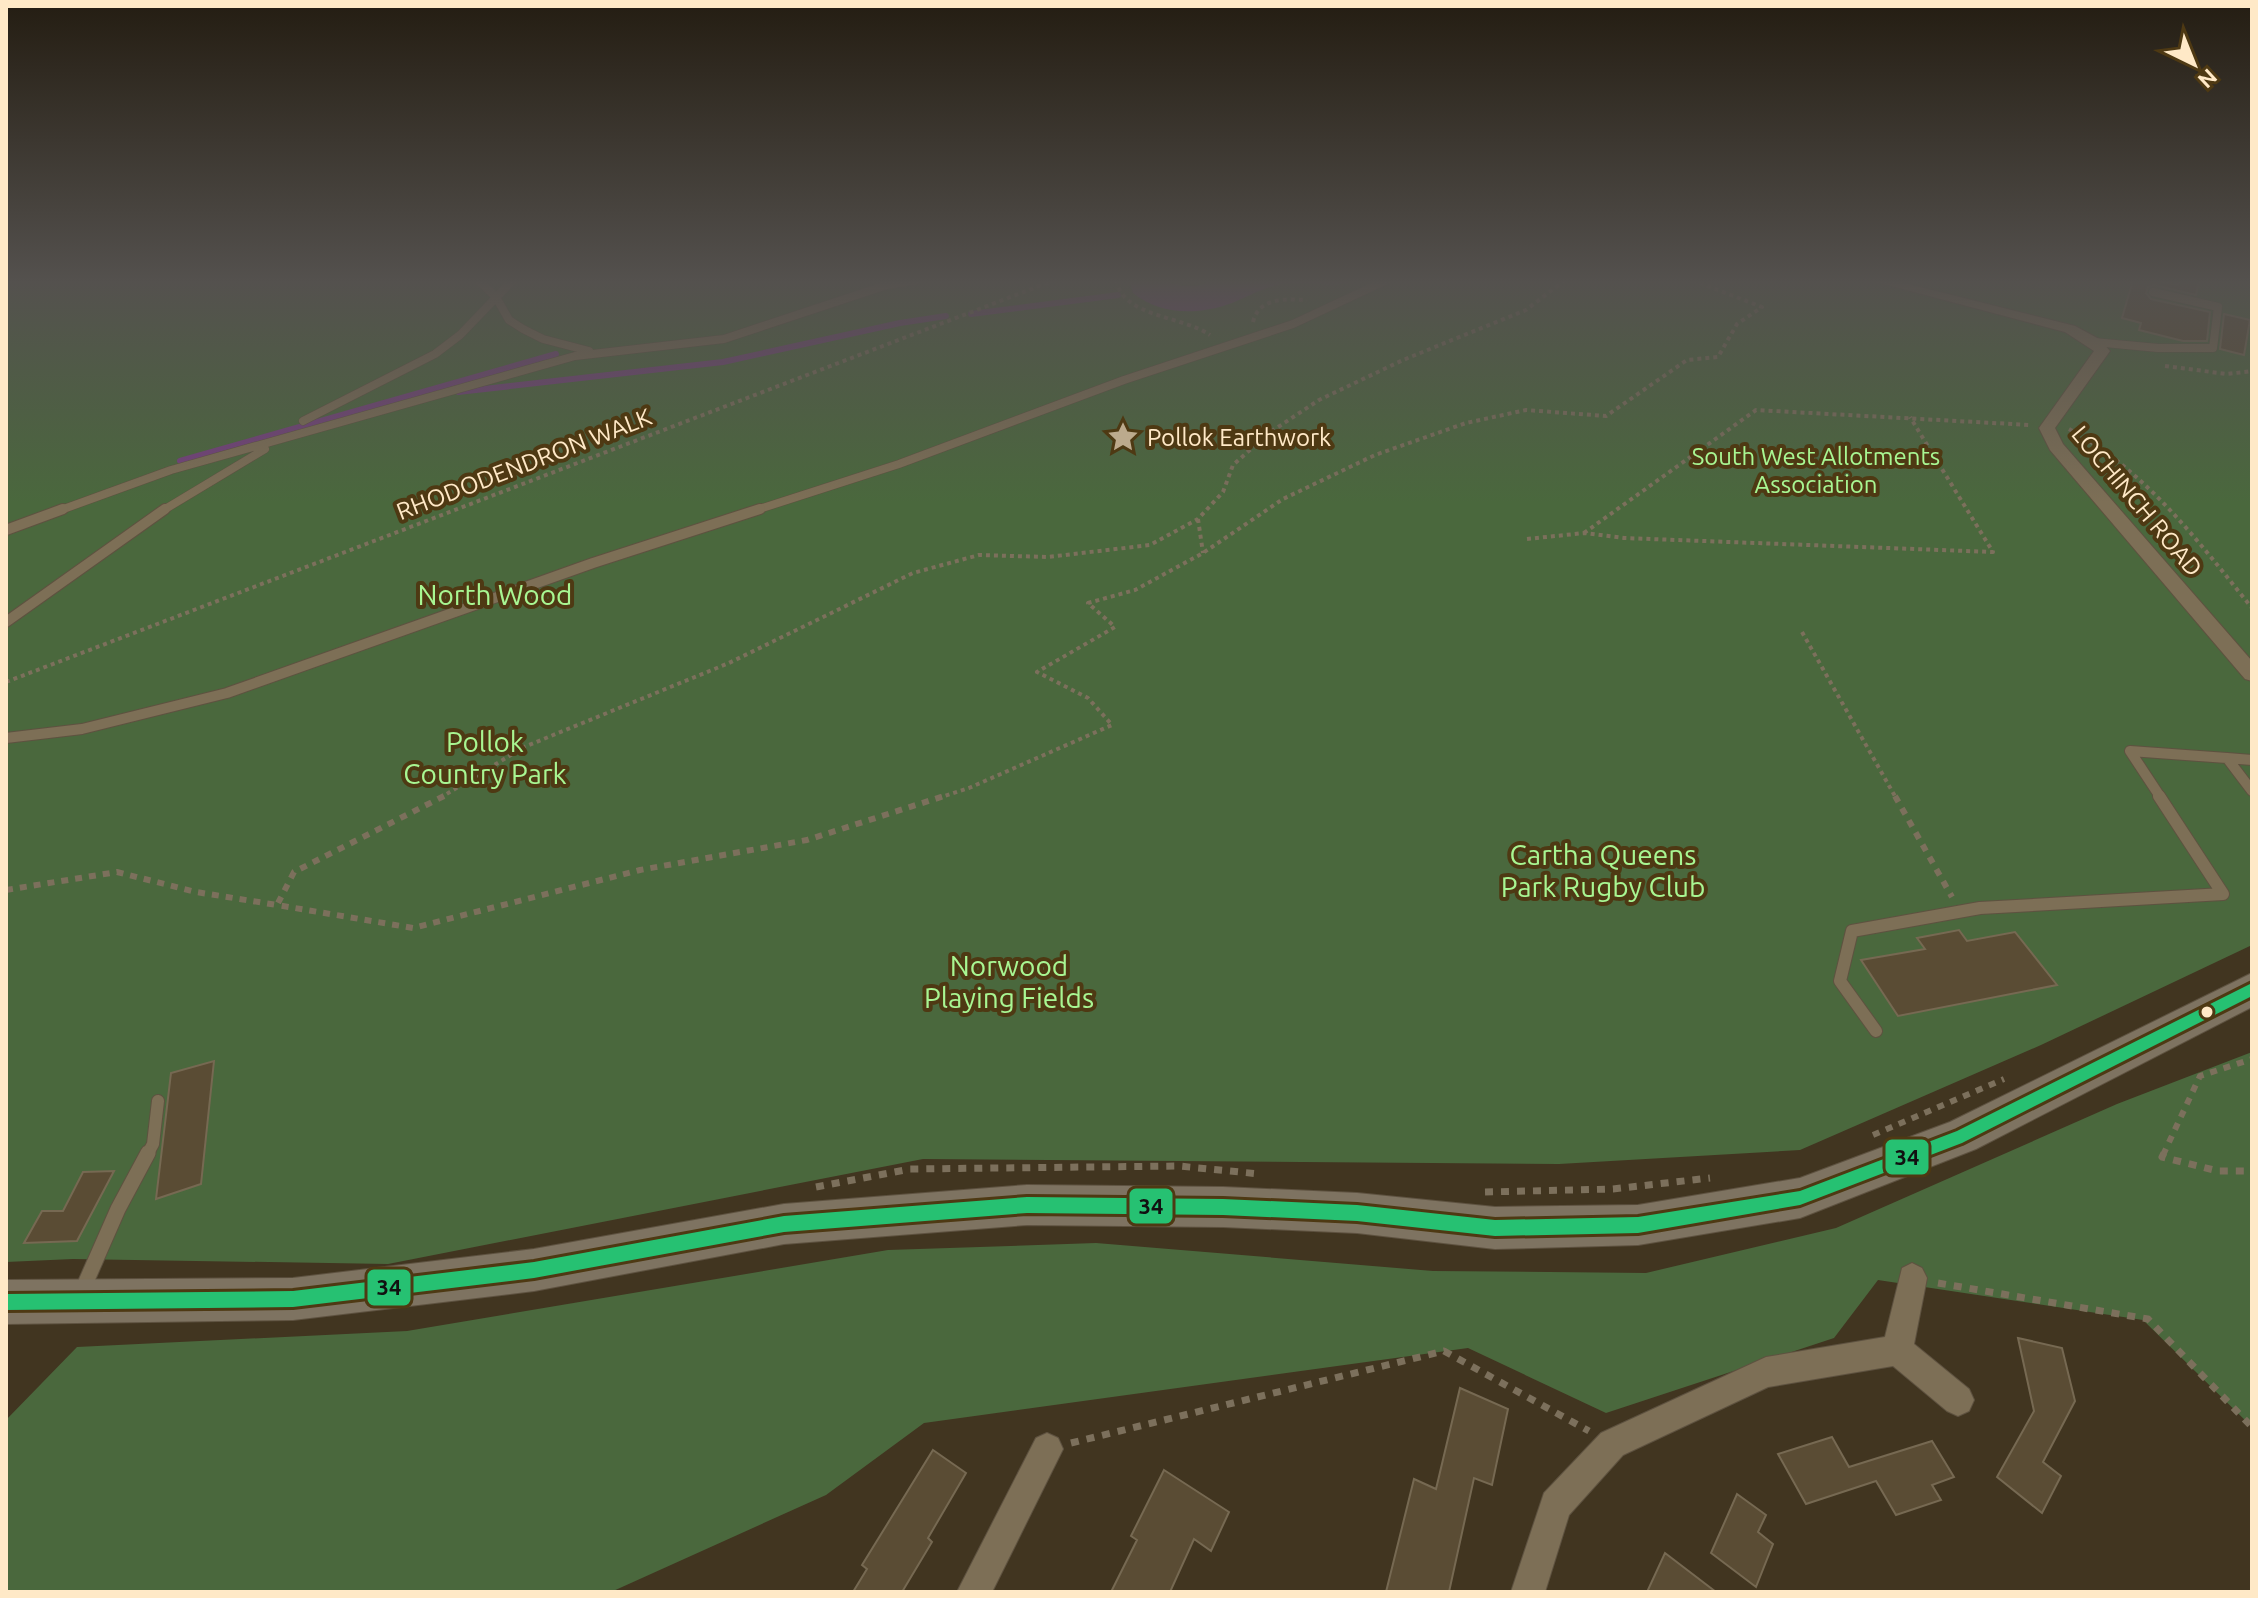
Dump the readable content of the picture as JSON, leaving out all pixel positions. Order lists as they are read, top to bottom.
{
  "streets": {
    "street": ["LOCHINCH ROAD"],
    "path": ["RHODODENDRON WALK"]
  },
  "parks": [
    "South West Allotments Association",
    "North Wood",
    "Pollok Country Park",
    "Cartha Queens Park Rugby Club",
    "Norwood Playing Fields"
  ],
  "places": {
    "place": ["Pollok Earthwork"]
  },
  "lines": ["transit line 34"],
  "north": "bottom right"
}
